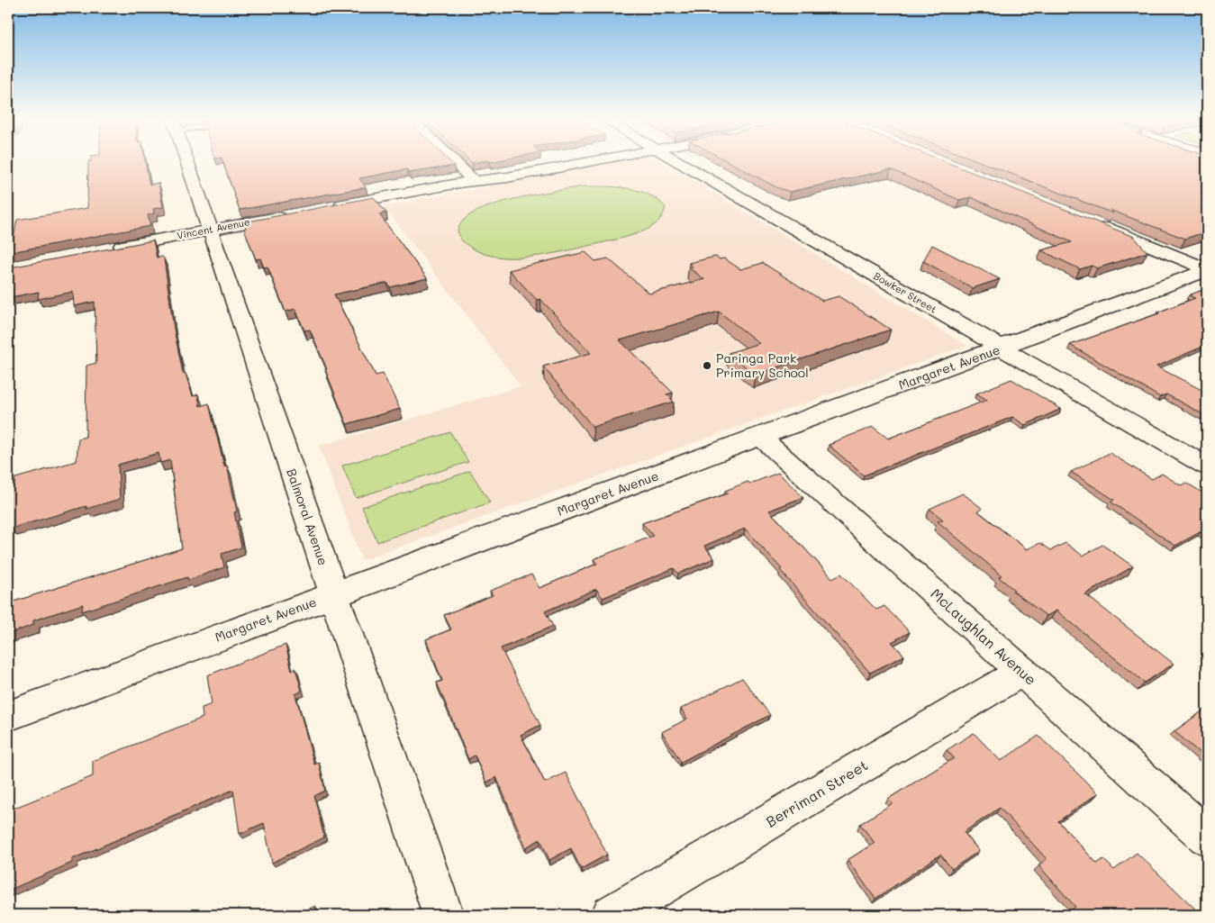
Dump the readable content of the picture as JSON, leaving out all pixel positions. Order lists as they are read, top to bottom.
{
  "streets": {
    "street": [
      "Vincent Avenue",
      "Bowker Street",
      "Margaret Avenue",
      "Balmoral Avenue",
      "McLaughlan Avenue",
      "Berriman Street"
    ]
  },
  "crossings": [
    ["Vincent Avenue", "Balmoral Avenue"],
    ["Bowker Street", "Margaret Avenue"],
    ["Margaret Avenue", "Balmoral Avenue"],
    ["Margaret Avenue", "McLaughlan Avenue"],
    ["McLaughlan Avenue", "Berriman Street"]
  ],
  "places": ["Paringa Park Primary School"]
}
